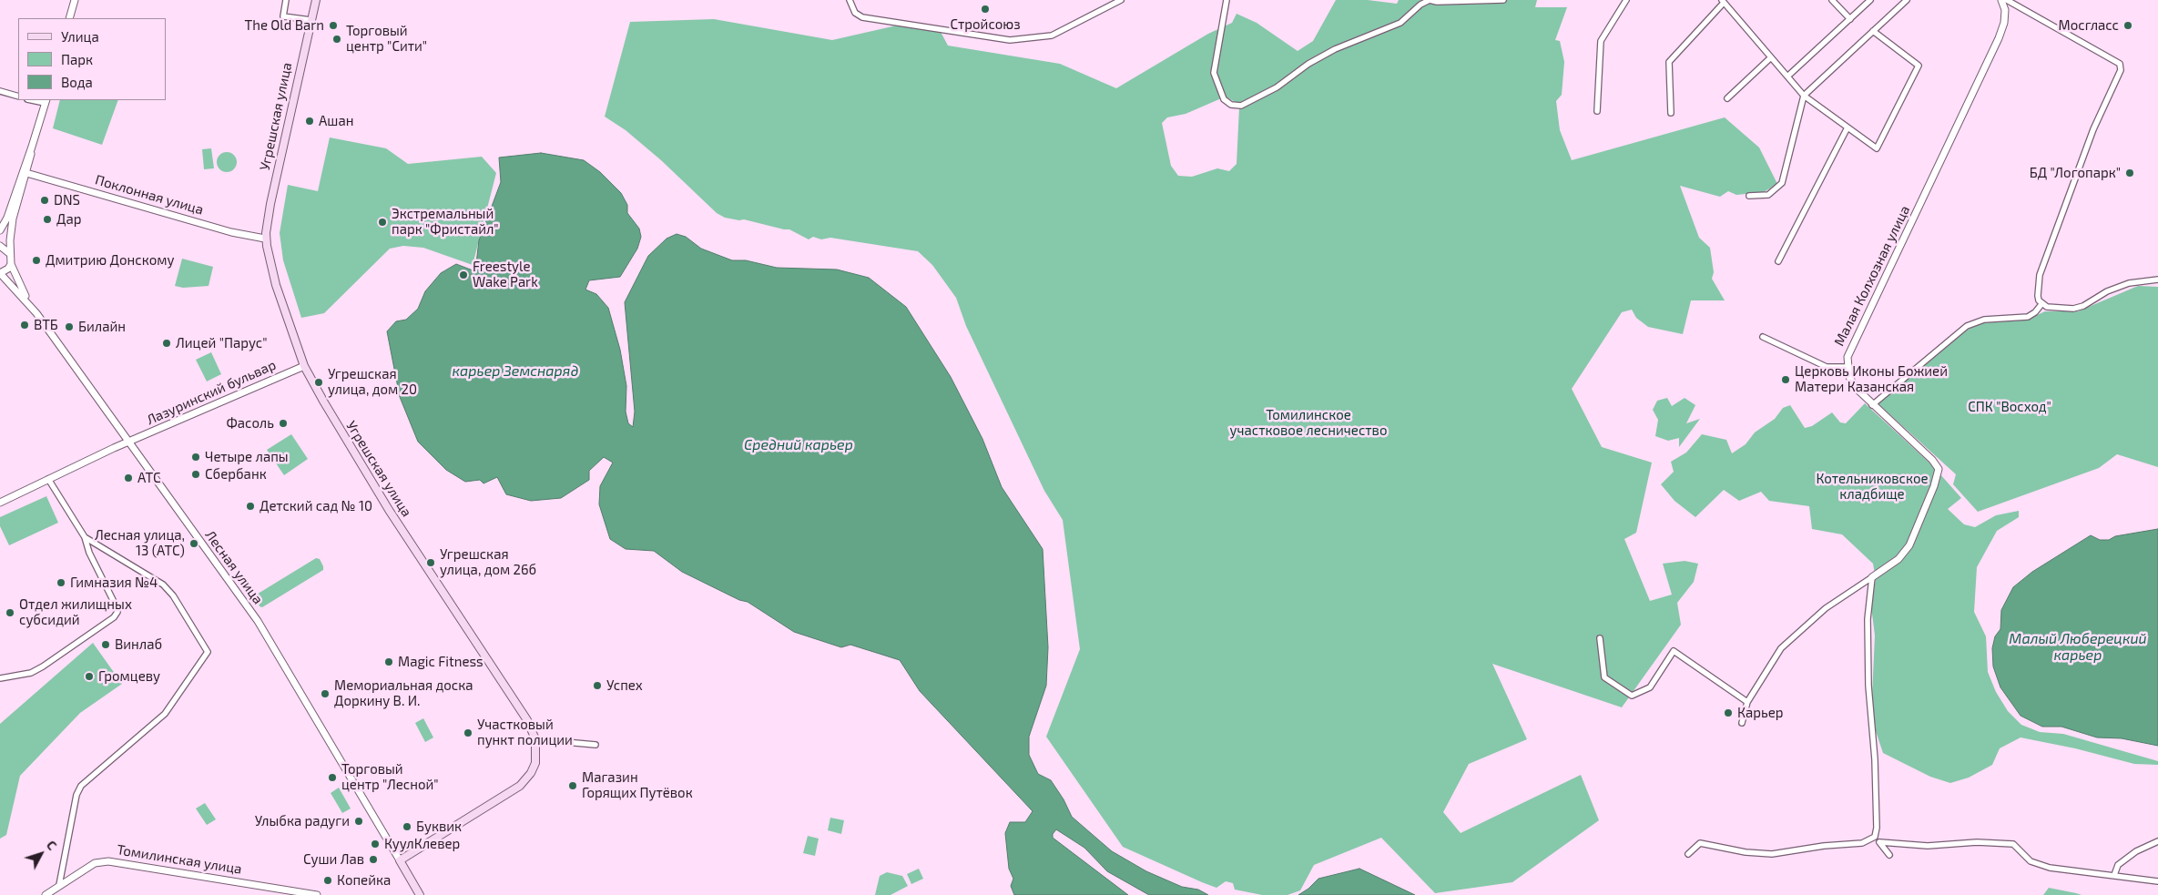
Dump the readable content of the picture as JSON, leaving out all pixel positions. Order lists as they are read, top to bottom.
{
  "streets": {
    "main road": ["Угрешская улица", "Лесная улица"],
    "street": [
      "Поклонная улица",
      "Малая Колхозная улица",
      "Лазуринский бульвар",
      "Томилинская улица"
    ]
  },
  "crossings": [
    ["Угрешская улица", "Поклонная улица"],
    ["Угрешская улица", "Лазуринский бульвар"],
    ["Угрешская улица", "Лесная улица"],
    ["Лазуринский бульвар", "Лесная улица"]
  ],
  "water": ["карьер Земснаряд", "Средний карьер", "Малый Люберецкий карьер"],
  "parks": ["СПК \"Восход\"", "Томилинское участковое лесничество", "Котельниковское кладбище"],
  "places": [
    "Стройсоюз",
    "The Old Barn",
    "Мосгласс",
    "Торговый центр \"Сити\"",
    "Ашан",
    "БД \"Логопарк\"",
    "DNS",
    "Дар",
    "Экстремальный парк \"Фристайл\"",
    "Дмитрию Донскому",
    "Freestyle Wake Park",
    "ВТБ",
    "Билайн",
    "Лицей \"Парус\"",
    "Церковь Иконы Божией Матери Казанская",
    "Угрешская улица, дом 20",
    "Фасоль",
    "Четыре лапы",
    "Сбербанк",
    "АТС",
    "Детский сад № 10",
    "Лесная улица, 13 (АТС)",
    "Угрешская улица, дом 26б",
    "Гимназия №4",
    "Отдел жилищных субсидий",
    "Винлаб",
    "Magic Fitness",
    "Громцеву",
    "Успех",
    "Мемориальная доска Доркину В. И.",
    "Карьер",
    "Участковый пункт полиции",
    "Торговый центр \"Лесной\"",
    "Магазин Горящих Путёвок",
    "Улыбка радуги",
    "Буквик",
    "КуулКлевер",
    "Суши Лав",
    "Копейка"
  ],
  "legend": ["Улица", "Парк", "Вода"],
  "north": "top right"
}
